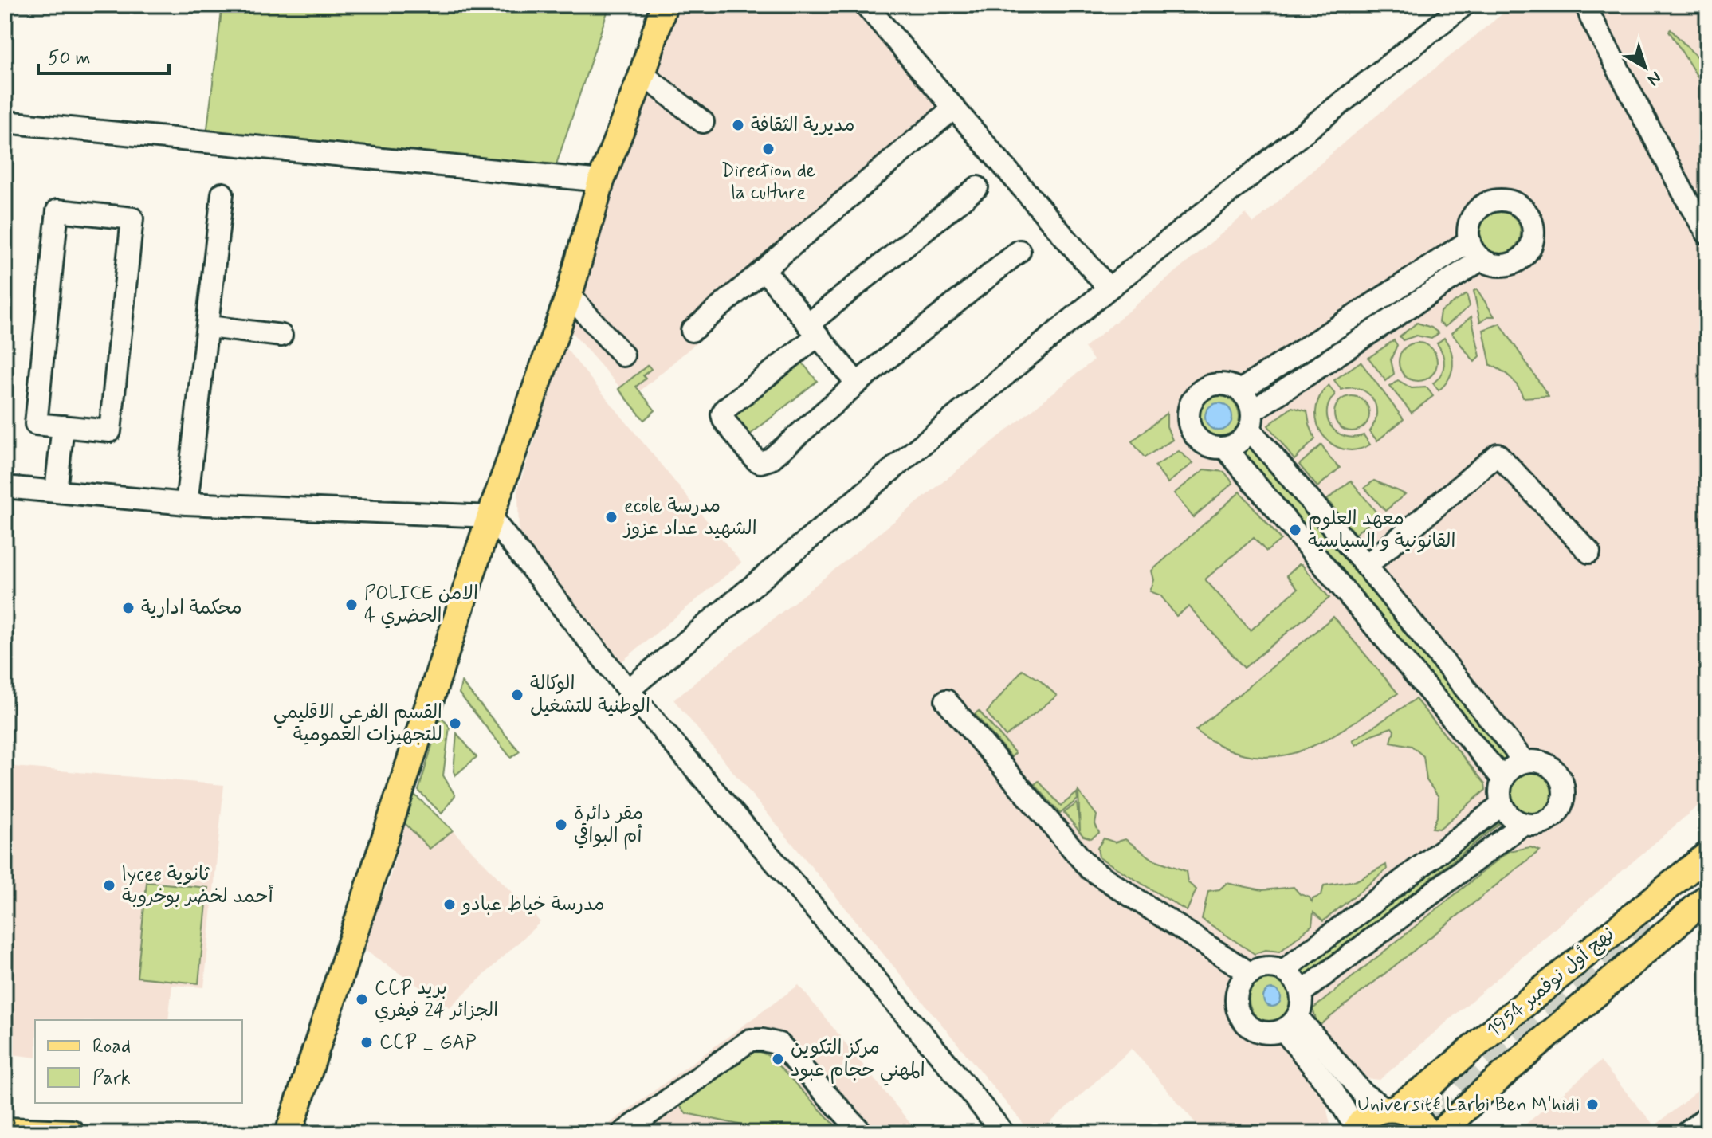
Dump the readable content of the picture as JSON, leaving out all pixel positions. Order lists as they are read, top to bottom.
{
  "streets": {
    "main road": ["نهج أول نوفمبر 1954"]
  },
  "places": [
    "مديرية الثقافة",
    "Direction de la culture",
    "ecole مدرسة الشهيد عداد عزوز",
    "معهد العلوم القانونية و السياسية",
    "POLICE الامن الحضري 4",
    "محكمة ادارية",
    "الوكالة الوطنية للتشغيل",
    "القسم الفرعي الاقليمي للتجهيزات العمومية",
    "مقر دائرة أم البواقي",
    "lycee ثانوية أحمد لخضر بوخروبة",
    "مدرسة خياط عبادو",
    "CCP بريد الجزائر 24 فيفري",
    "CCP _ GAP",
    "مركز التكوين المهني حجام عبود",
    "Université Larbi Ben M'hidi"
  ],
  "legend": ["Road", "Park"],
  "scale_bar": "50 m",
  "north": "bottom right"
}
